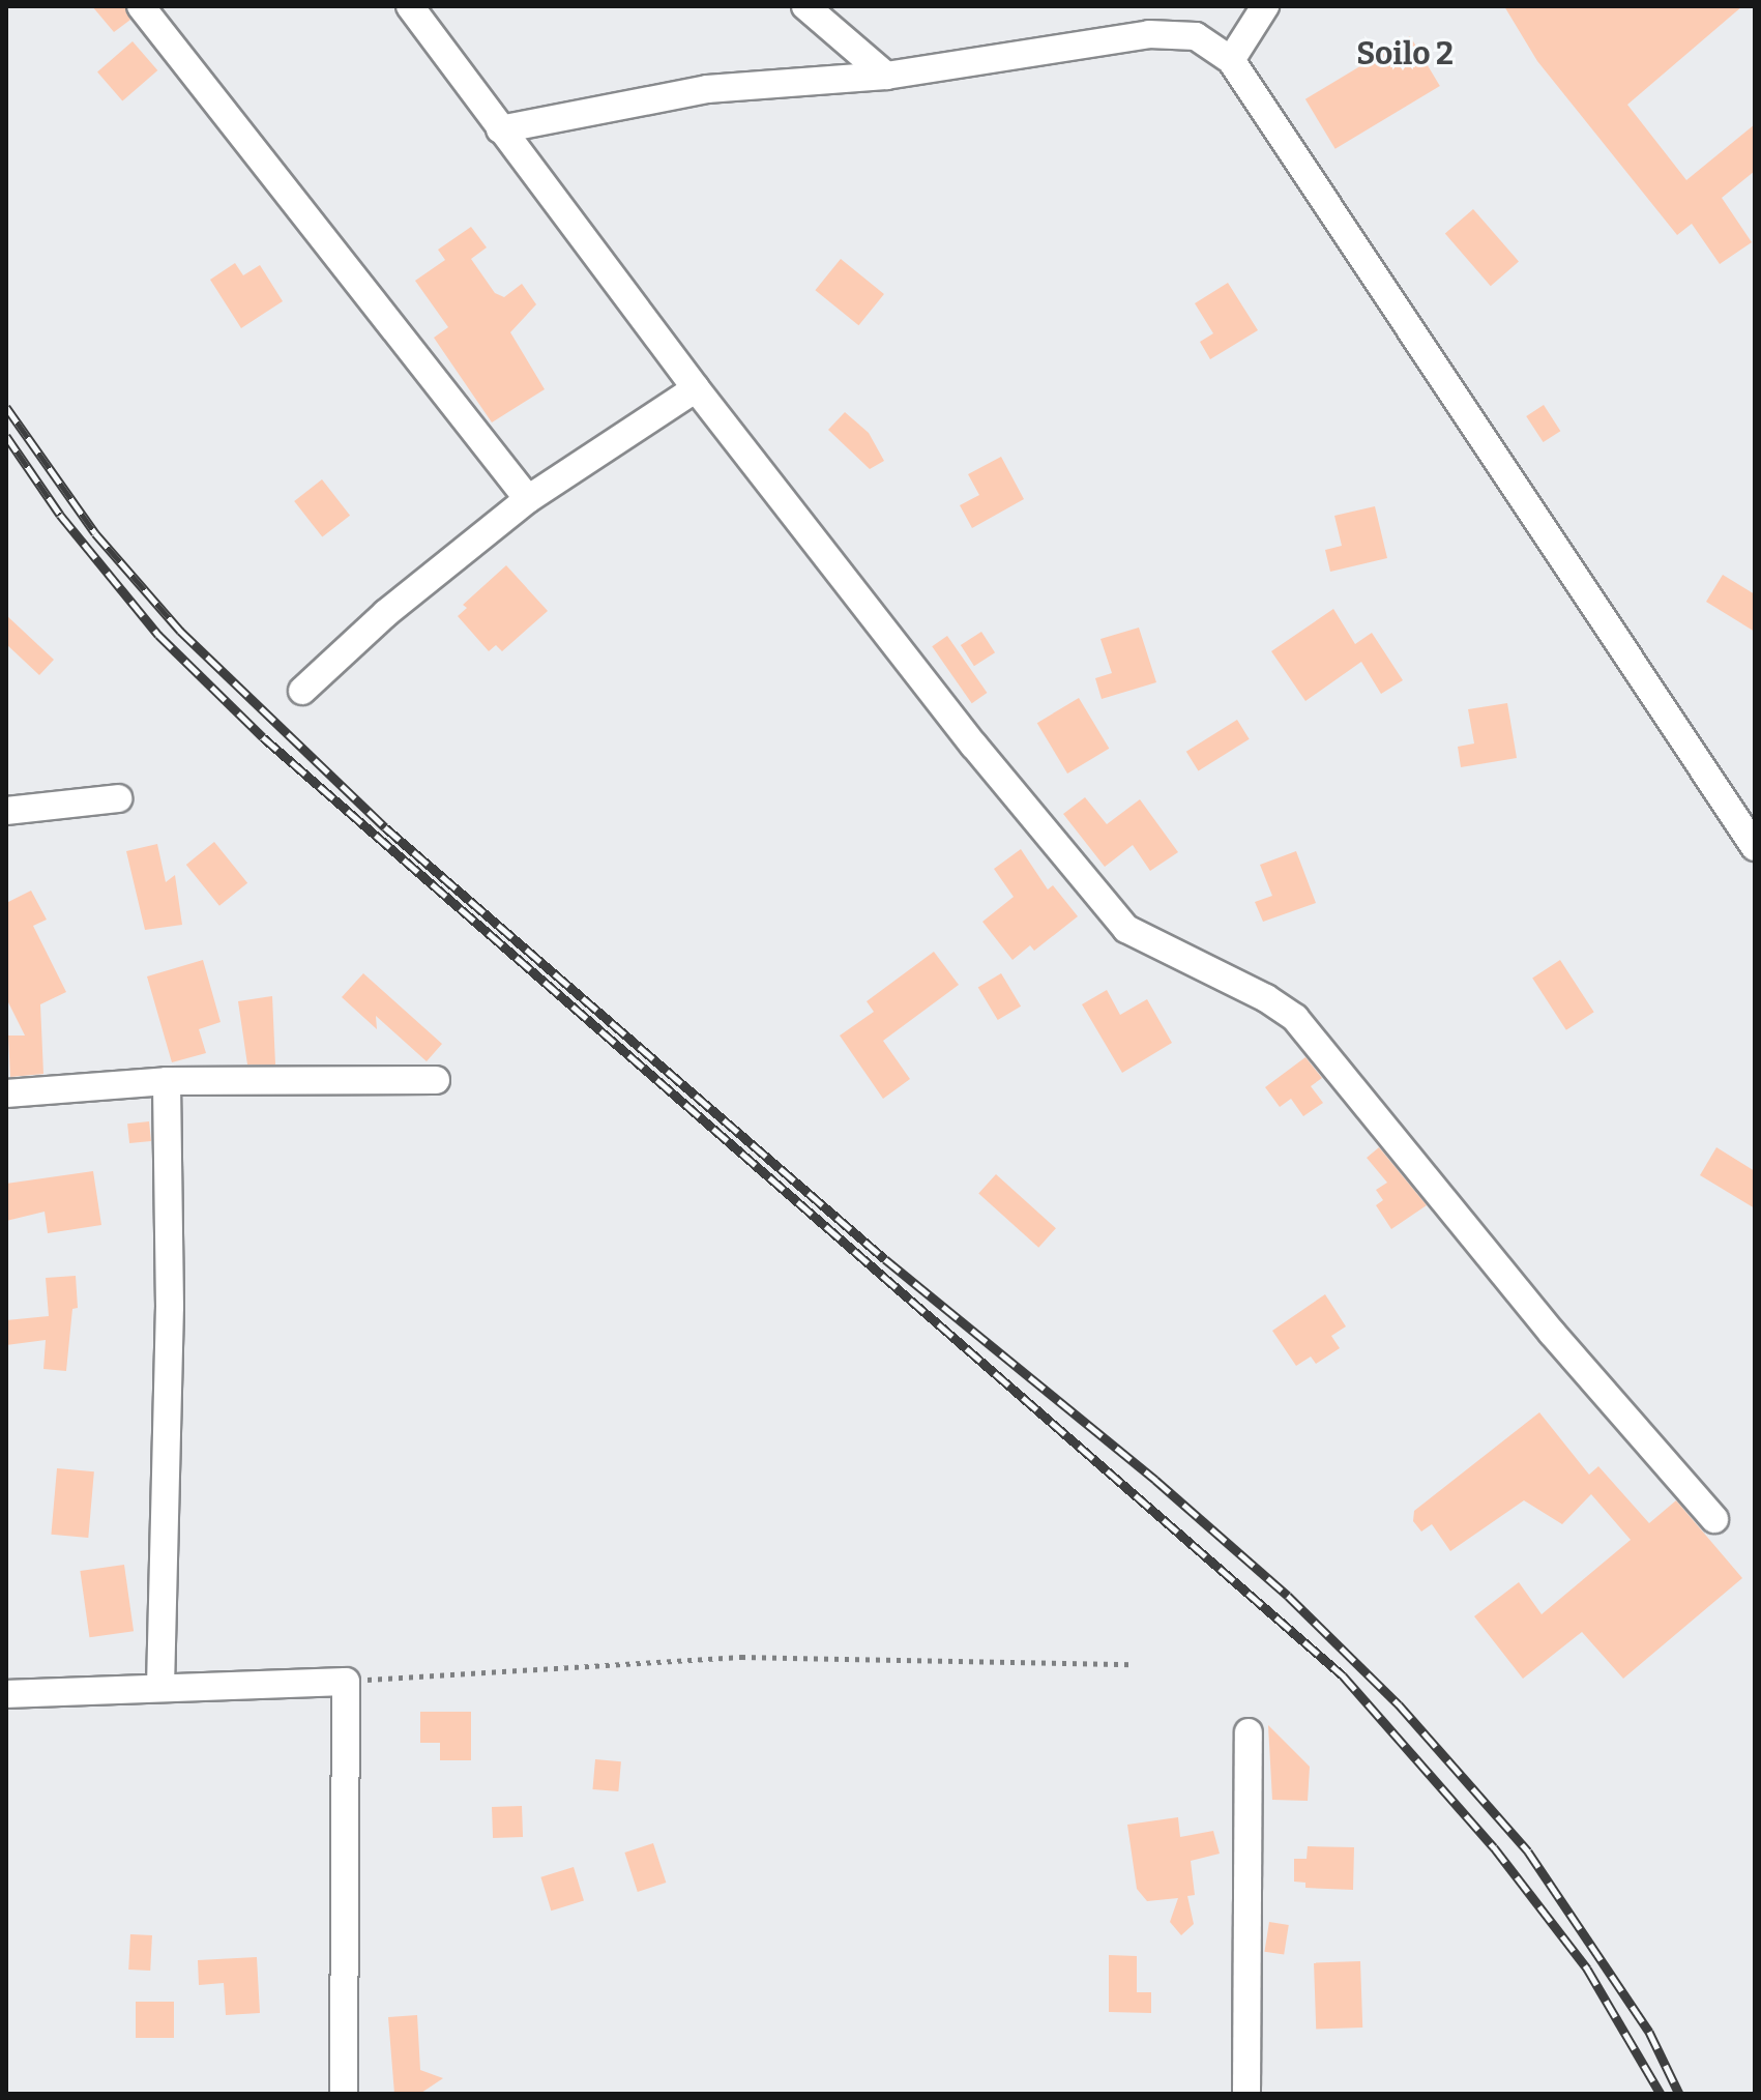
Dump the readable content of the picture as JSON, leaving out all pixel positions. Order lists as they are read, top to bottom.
{
  "districts": ["Soilo 2"]
}
